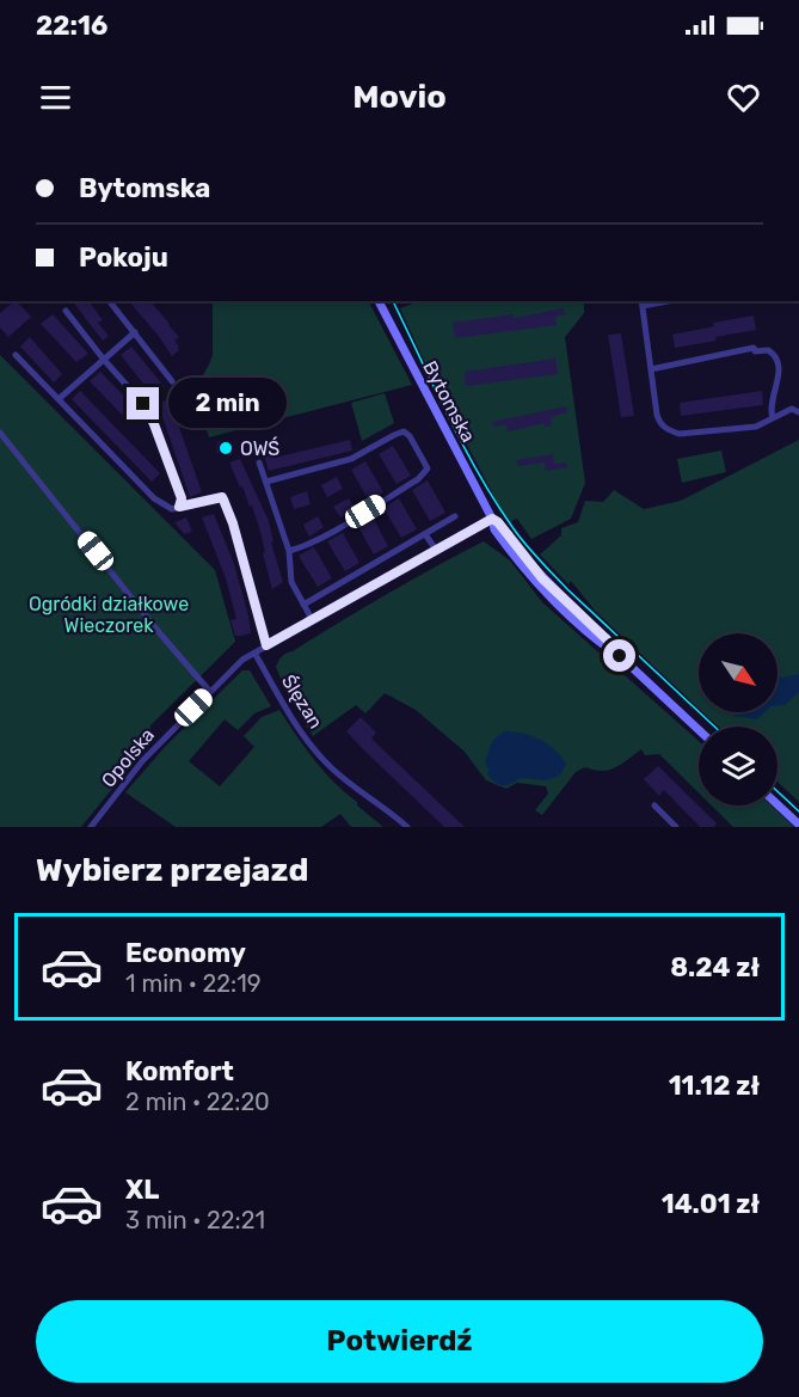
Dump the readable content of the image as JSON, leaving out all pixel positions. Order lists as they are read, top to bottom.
{
  "streets": {
    "main road": ["Bytomska"],
    "street": ["Ślęzan", "Opolska"]
  },
  "crossings": [
    ["Ślęzan", "Opolska"]
  ],
  "parks": ["Ogródki działkowe Wieczorek"],
  "places": ["OWŚ"],
  "north": "bottom right",
  "page": {
    "status": "22:16",
    "header": "Movio",
    "banner": ["Bytomska", "Pokoju"],
    "bubble": "2 min",
    "heading": "Wybierz przejazd",
    "list": [
      {
        "name": "Economy",
        "note": "1 min · 22:19",
        "value": "8.24 zł"
      },
      {
        "name": "Komfort",
        "note": "2 min · 22:20",
        "value": "11.12 zł"
      },
      {
        "name": "XL",
        "note": "3 min · 22:21",
        "value": "14.01 zł"
      }
    ],
    "buttons": "Potwierdź"
  }
}
